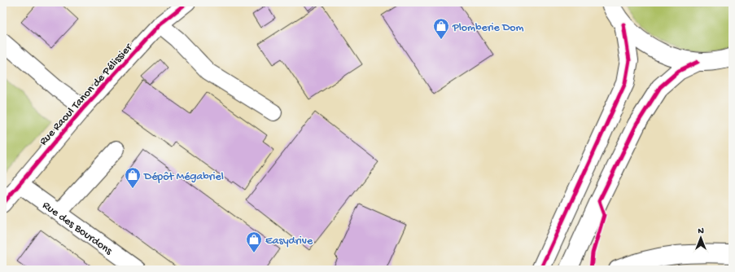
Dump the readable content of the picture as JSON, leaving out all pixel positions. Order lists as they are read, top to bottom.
{
  "streets": {
    "street": ["Rue Raoul Tanon de Pélissier", "Rue des Bourdons"]
  },
  "crossings": [
    ["Rue Raoul Tanon de Pélissier", "Rue des Bourdons"]
  ],
  "places": {
    "shop": ["Plomberie Dom", "Dépôt Mégabriel", "Easydrive"]
  },
  "north": "top"
}
